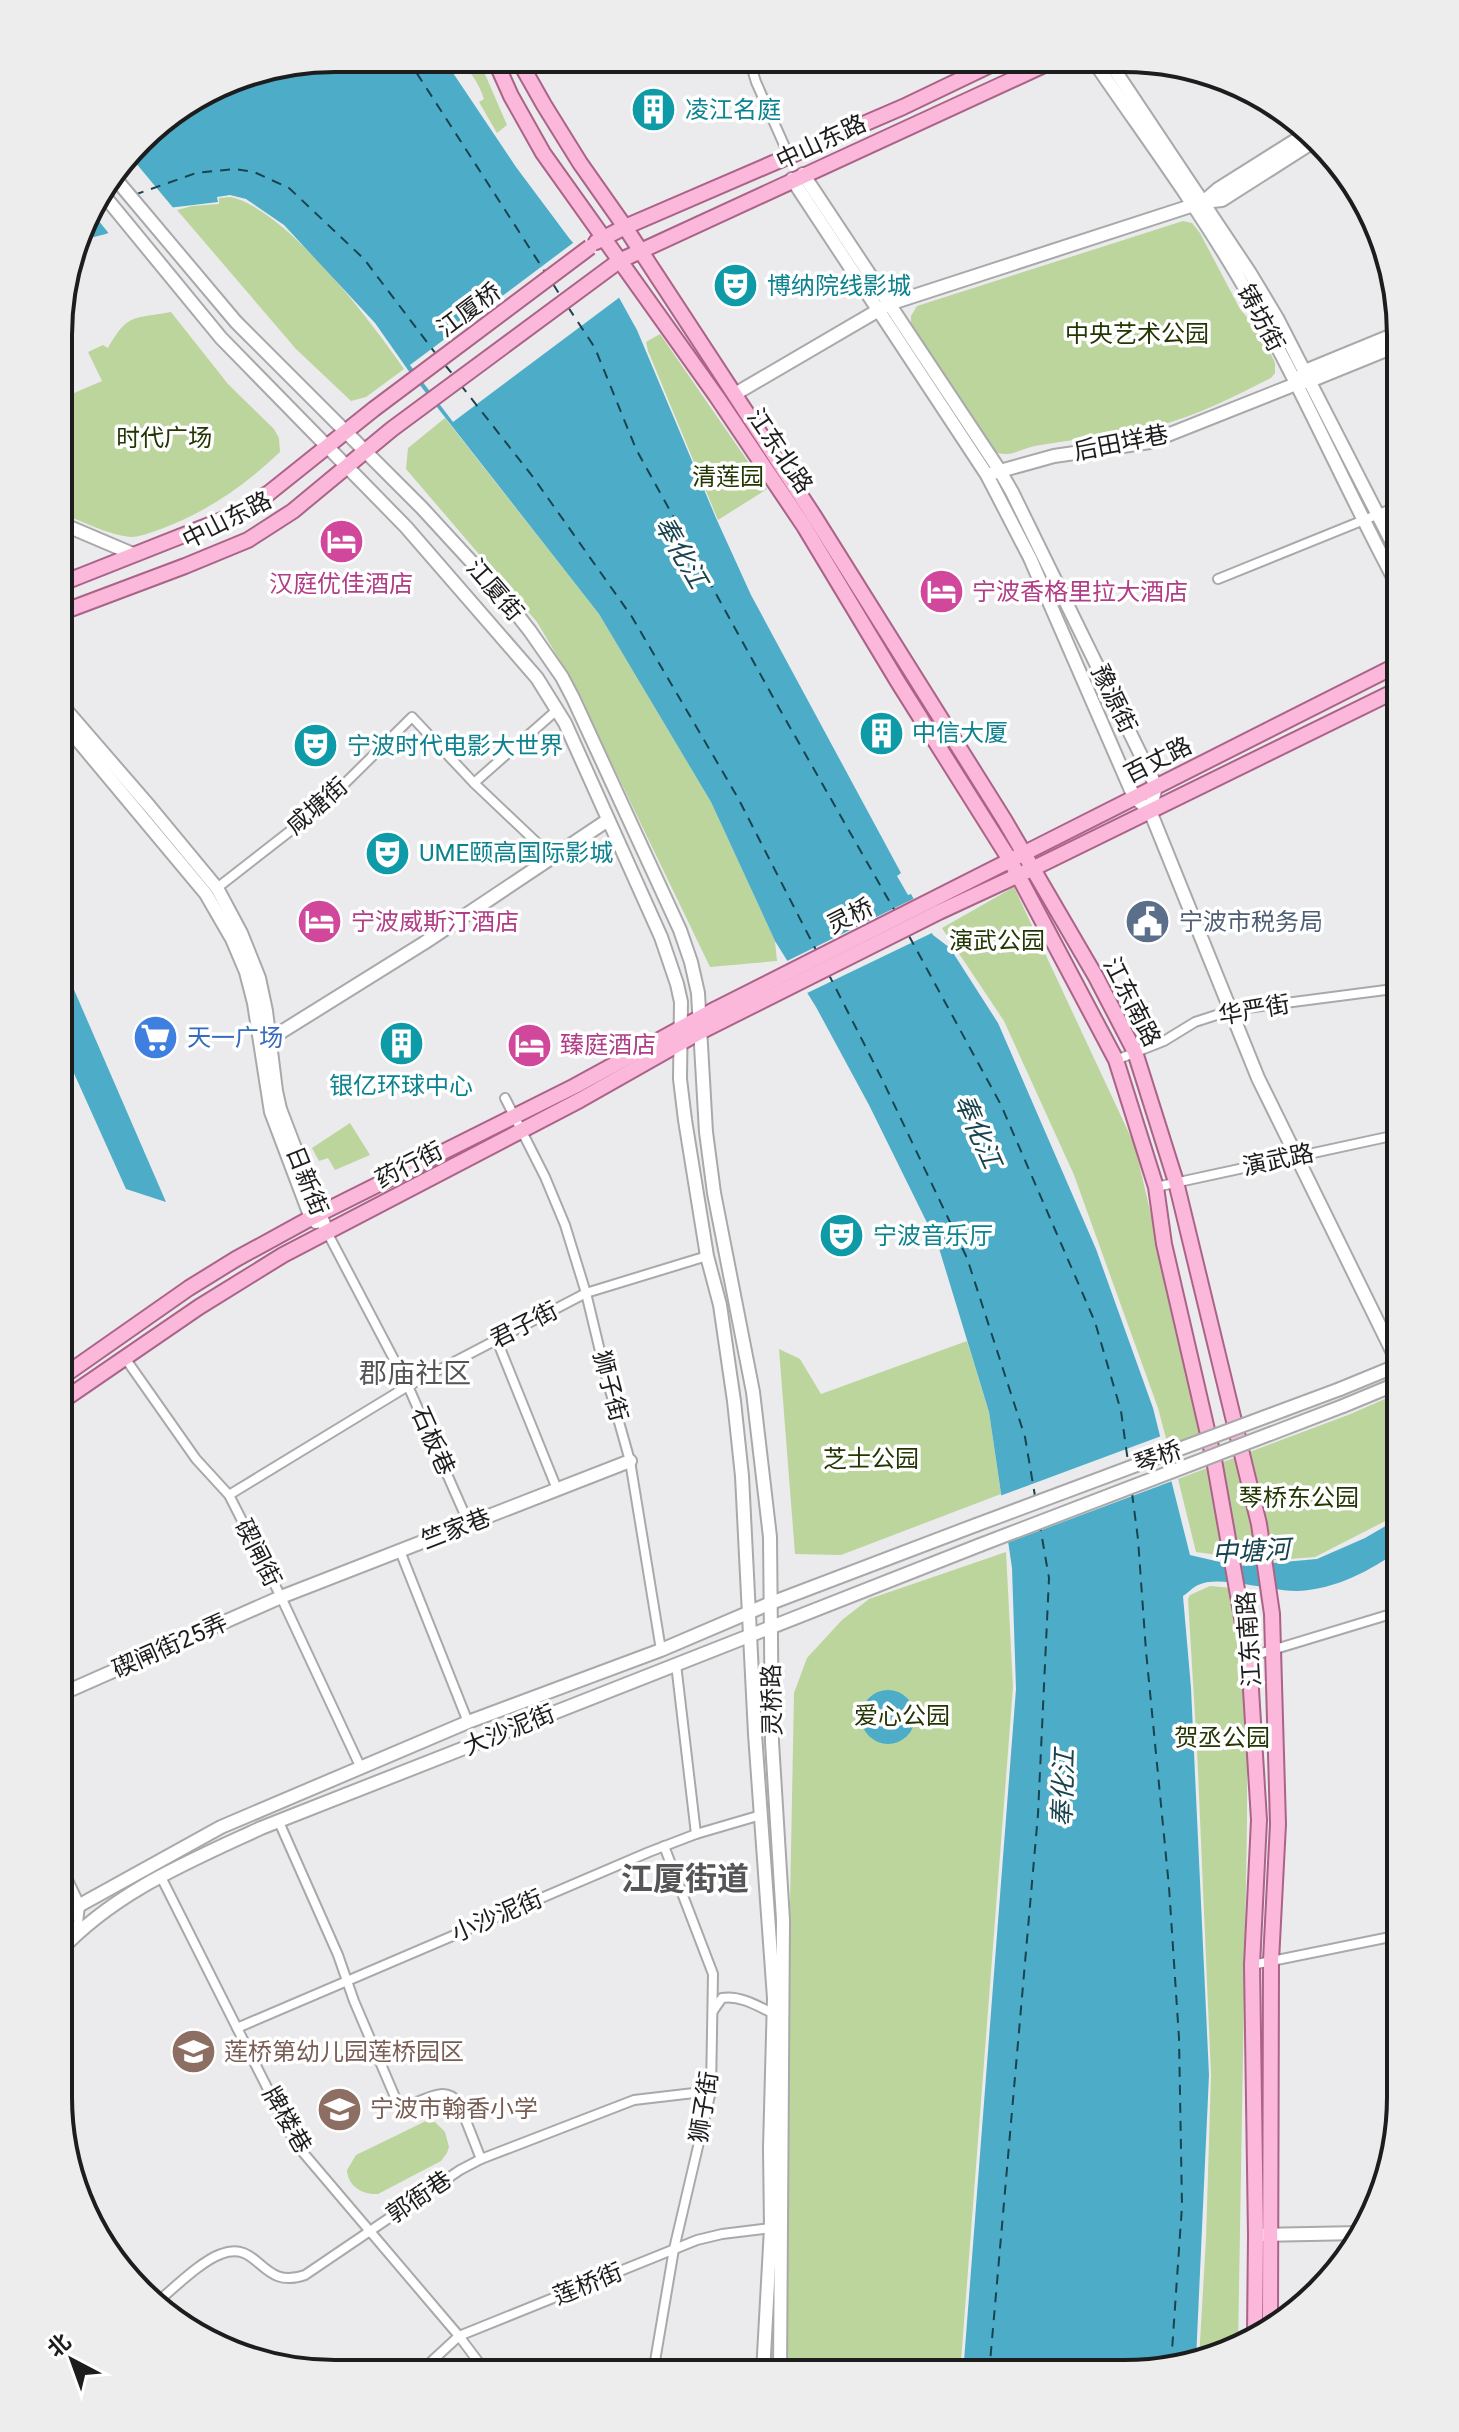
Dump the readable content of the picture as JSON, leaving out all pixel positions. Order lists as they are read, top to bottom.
{
  "streets": {
    "main road": [
      "中山东路",
      "江厦桥",
      "铸坊街",
      "后田垟巷",
      "江东北路",
      "江厦街",
      "豫源街",
      "百丈路",
      "灵桥",
      "江东南路",
      "药行街",
      "日新街",
      "琴桥",
      "竺家巷",
      "碶闸街25弄",
      "灵桥路",
      "大沙泥街"
    ],
    "street": [
      "咸塘街",
      "华严街",
      "演武路",
      "君子街",
      "狮子街",
      "石板巷",
      "碶闸街",
      "小沙泥街",
      "牌楼巷",
      "郭衙巷",
      "莲桥街"
    ]
  },
  "crossings": [
    ["中山东路", "江厦桥"],
    ["中山东路", "江东北路"],
    ["中山东路", "江厦街"],
    ["中山东路", "豫源街"],
    ["江厦桥", "江东北路"],
    ["铸坊街", "后田垟巷"],
    ["后田垟巷", "豫源街"],
    ["江东北路", "百丈路"],
    ["江东北路", "江东南路"],
    ["江厦街", "药行街"],
    ["江厦街", "灵桥路"],
    ["豫源街", "百丈路"],
    ["百丈路", "灵桥"],
    ["百丈路", "江东南路"],
    ["咸塘街", "日新街"],
    ["灵桥", "药行街"],
    ["江东南路", "华严街"],
    ["江东南路", "演武路"],
    ["药行街", "日新街"],
    ["药行街", "狮子街"],
    ["药行街", "石板巷"],
    ["药行街", "碶闸街"],
    ["药行街", "灵桥路"],
    ["日新街", "石板巷"],
    ["君子街", "狮子街"],
    ["君子街", "石板巷"],
    ["君子街", "碶闸街"],
    ["君子街", "灵桥路"],
    ["狮子街", "竺家巷"],
    ["狮子街", "大沙泥街"],
    ["狮子街", "小沙泥街"],
    ["狮子街", "郭衙巷"],
    ["狮子街", "莲桥街"],
    ["石板巷", "竺家巷"],
    ["琴桥", "大沙泥街"],
    ["竺家巷", "碶闸街"],
    ["竺家巷", "碶闸街25弄"],
    ["碶闸街", "碶闸街25弄"],
    ["碶闸街", "大沙泥街"],
    ["灵桥路", "大沙泥街"],
    ["灵桥路", "小沙泥街"],
    ["灵桥路", "莲桥街"],
    ["大沙泥街", "牌楼巷"],
    ["小沙泥街", "牌楼巷"],
    ["牌楼巷", "郭衙巷"],
    ["牌楼巷", "莲桥街"]
  ],
  "districts": ["郡庙社区", "江厦街道"],
  "water": ["奉化江", "中塘河"],
  "parks": [
    "中央艺术公园",
    "时代广场",
    "清莲园",
    "演武公园",
    "芝士公园",
    "琴桥东公园",
    "爱心公园",
    "贺丞公园"
  ],
  "places": {
    "building": ["凌江名庭", "中信大厦", "银亿环球中心"],
    "theatre": [
      "博纳院线影城",
      "宁波时代电影大世界",
      "UME颐高国际影城",
      "宁波音乐厅"
    ],
    "hotel": [
      "汉庭优佳酒店",
      "宁波香格里拉大酒店",
      "宁波威斯汀酒店",
      "臻庭酒店"
    ],
    "public building": ["宁波市税务局"],
    "supermarket": ["天一广场"],
    "school or university": ["莲桥第幼儿园莲桥园区", "宁波市翰香小学"]
  },
  "north": "top left"
}
